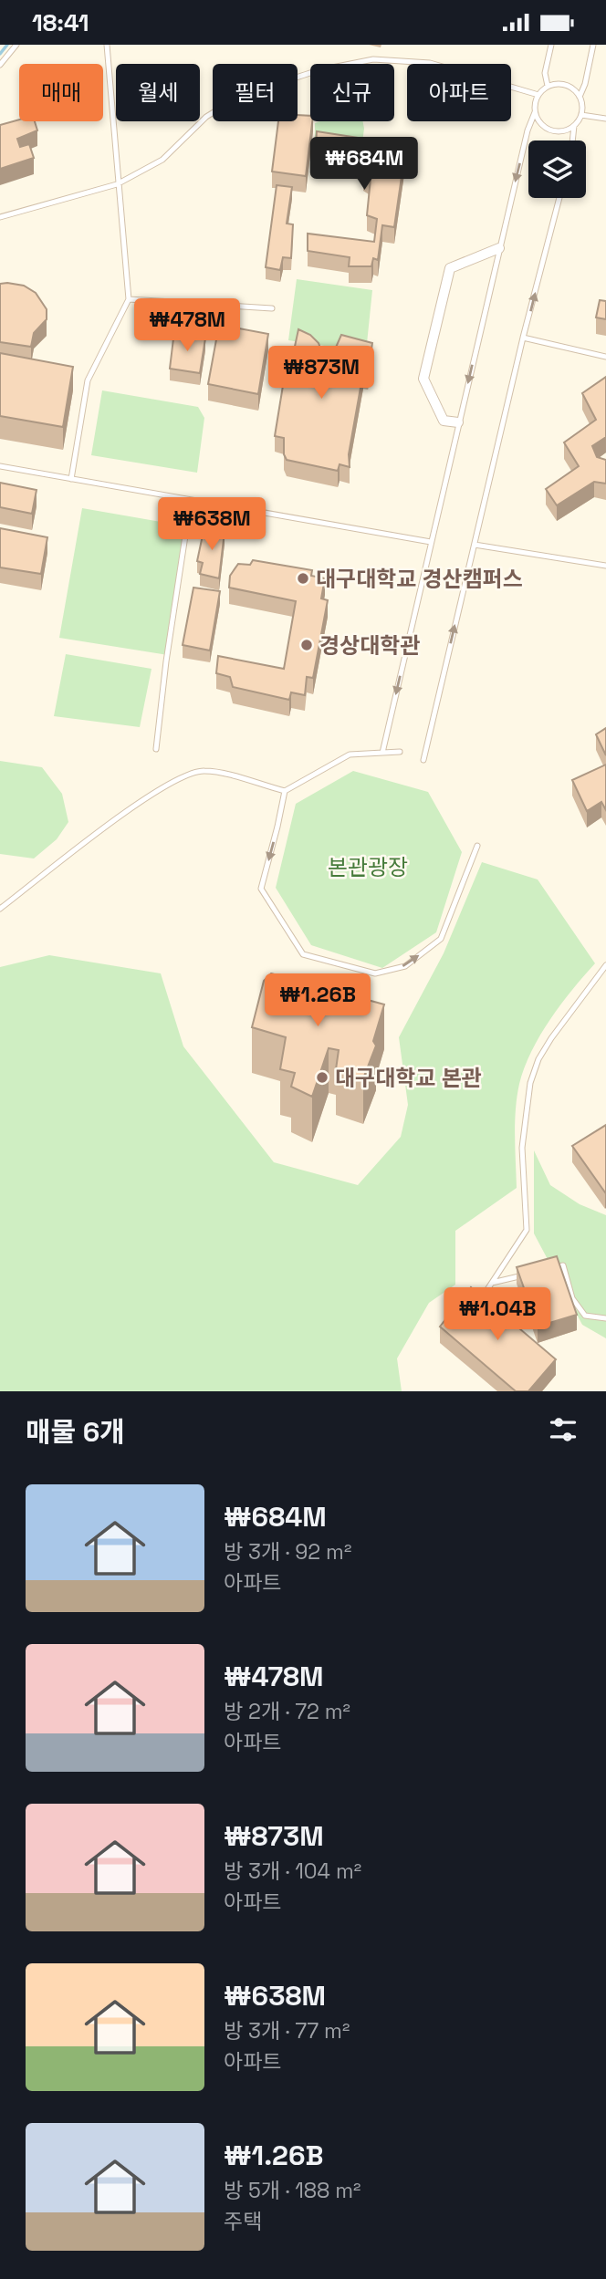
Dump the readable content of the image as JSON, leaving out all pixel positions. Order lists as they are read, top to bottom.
{
  "parks": ["본관광장"],
  "places": ["대구대학교 경산캠퍼스", "경상대학관", "대구대학교 본관"],
  "page": {
    "status": "18:41",
    "chip": [
      "매매",
      "월세",
      "필터",
      "신규",
      "아파트"
    ],
    "price": [
      "₩684M",
      "₩478M",
      "₩873M",
      "₩638M",
      "₩1.26B",
      "₩1.04B"
    ],
    "heading": "매물 6개",
    "list": [
      {
        "name": "₩684M",
        "note": "방 3개 · 92 m² · 아파트"
      },
      {
        "name": "₩478M",
        "note": "방 2개 · 72 m² · 아파트"
      },
      {
        "name": "₩873M",
        "note": "방 3개 · 104 m² · 아파트"
      },
      {
        "name": "₩638M",
        "note": "방 3개 · 77 m² · 아파트"
      },
      {
        "name": "₩1.26B",
        "note": "방 5개 · 188 m² · 주택"
      }
    ]
  }
}
